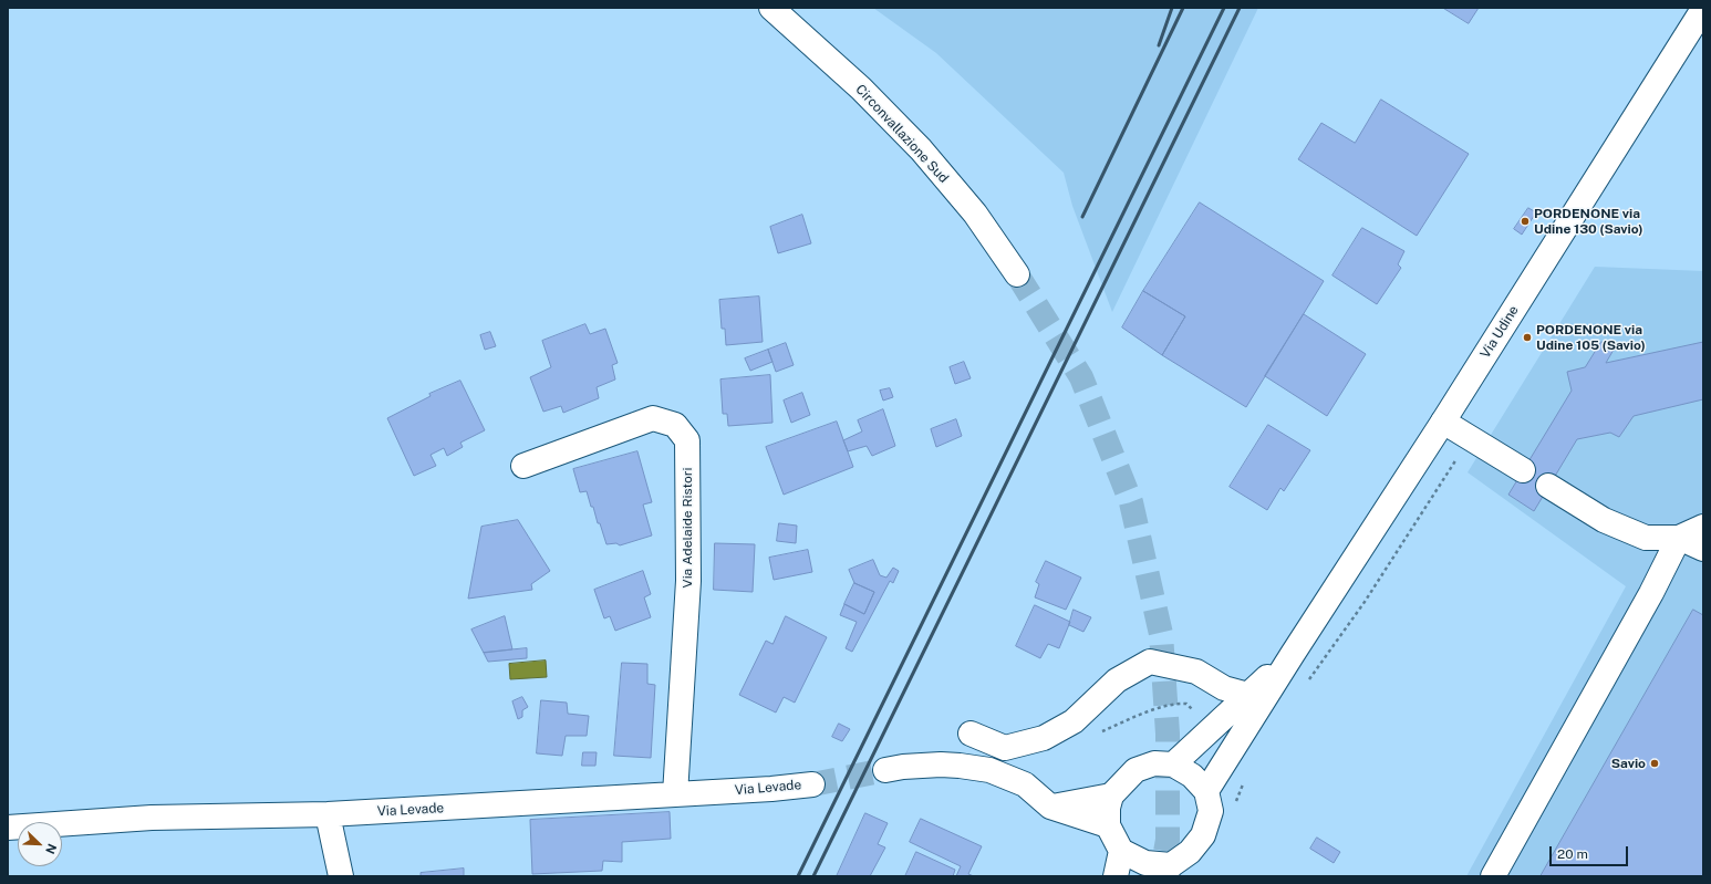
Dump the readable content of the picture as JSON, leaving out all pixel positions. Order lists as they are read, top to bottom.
{
  "streets": {
    "main road": [
      "Circonvallazione Sud",
      "Via Udine",
      "Via Adelaide Ristori",
      "Via Levade"
    ]
  },
  "crossings": [
    ["Via Adelaide Ristori", "Via Levade"]
  ],
  "places": ["PORDENONE via Udine 130 (Savio)", "PORDENONE via Udine 105 (Savio)", "Savio"],
  "scale_bar": "20 m",
  "north": "bottom right"
}
